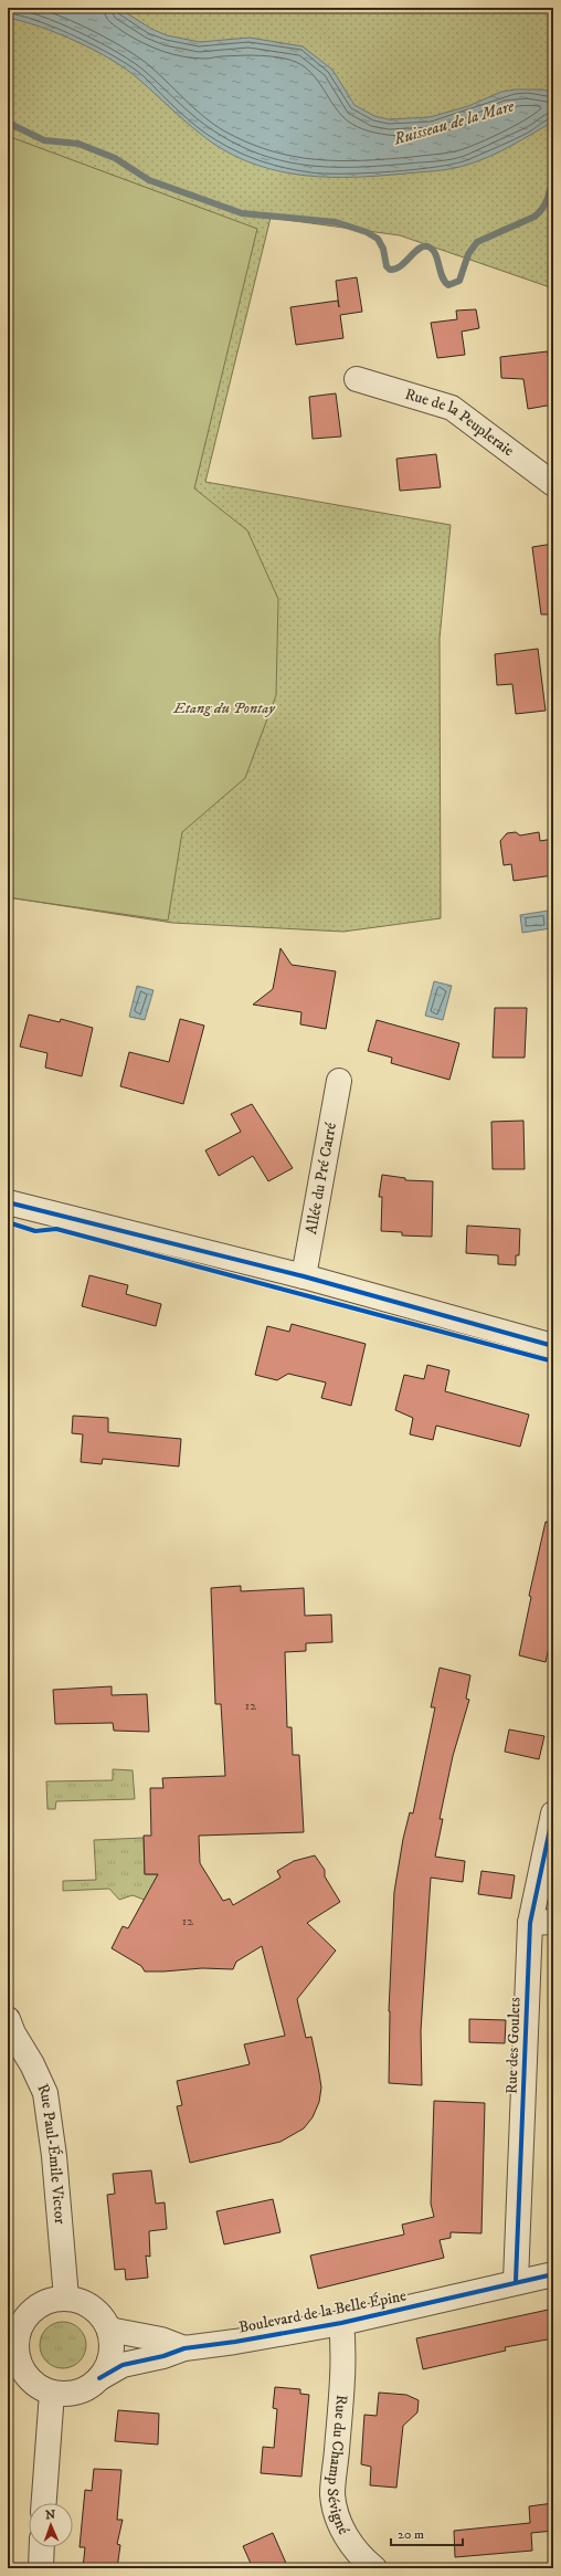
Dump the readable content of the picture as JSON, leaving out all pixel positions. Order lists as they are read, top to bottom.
{
  "streets": {
    "street": [
      "Rue de la Peupleraie",
      "Allée du Pré Carré",
      "Rue des Goulets",
      "Rue Paul-Émile Victor",
      "Boulevard de la Belle Épine",
      "Rue du Champ Sévigné"
    ]
  },
  "crossings": [
    ["Rue des Goulets", "Boulevard de la Belle Épine"],
    ["Rue Paul-Émile Victor", "Boulevard de la Belle Épine"],
    ["Boulevard de la Belle Épine", "Rue du Champ Sévigné"]
  ],
  "water": ["Ruisseau de la Mare"],
  "parks": ["Etang du Pontay"],
  "house_numbers": ["12", "12"],
  "scale_bar": "20 m",
  "north": "top"
}
